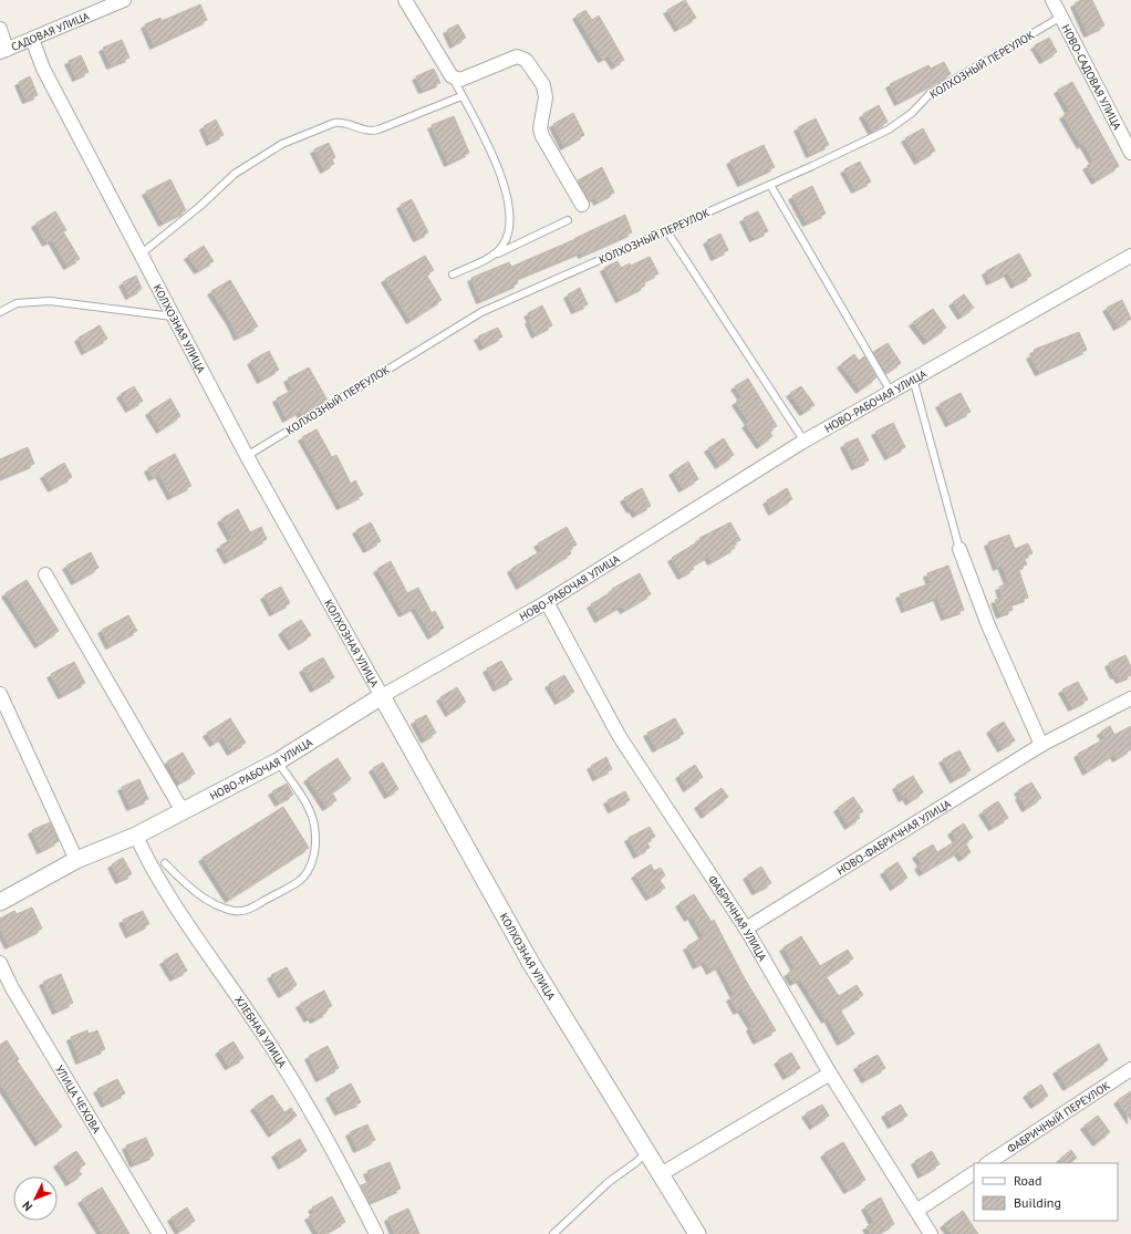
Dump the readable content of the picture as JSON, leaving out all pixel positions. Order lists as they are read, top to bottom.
{
  "streets": {
    "street": [
      "САДОВАЯ УЛИЦА",
      "НОВО-САДОВАЯ УЛИЦА",
      "КОЛХОЗНАЯ УЛИЦА",
      "НОВО-РАБОЧАЯ УЛИЦА",
      "НОВО-ФАБРИЧНАЯ УЛИЦА",
      "ФАБРИЧНАЯ УЛИЦА",
      "ХЛЕБНАЯ УЛИЦА",
      "УЛИЦА ЧЕХОВА",
      "ФАБРИЧНЫЙ ПЕРЕУЛОК"
    ],
    "lane": ["КОЛХОЗНЫЙ ПЕРЕУЛОК"]
  },
  "crossings": [
    ["САДОВАЯ УЛИЦА", "КОЛХОЗНАЯ УЛИЦА"],
    ["КОЛХОЗНЫЙ ПЕРЕУЛОК", "НОВО-САДОВАЯ УЛИЦА"],
    ["КОЛХОЗНЫЙ ПЕРЕУЛОК", "КОЛХОЗНАЯ УЛИЦА"],
    ["КОЛХОЗНАЯ УЛИЦА", "НОВО-РАБОЧАЯ УЛИЦА"],
    ["НОВО-РАБОЧАЯ УЛИЦА", "ФАБРИЧНАЯ УЛИЦА"],
    ["НОВО-РАБОЧАЯ УЛИЦА", "ХЛЕБНАЯ УЛИЦА"],
    ["НОВО-ФАБРИЧНАЯ УЛИЦА", "ФАБРИЧНАЯ УЛИЦА"]
  ],
  "legend": ["Road", "Building"],
  "north": "bottom left"
}
